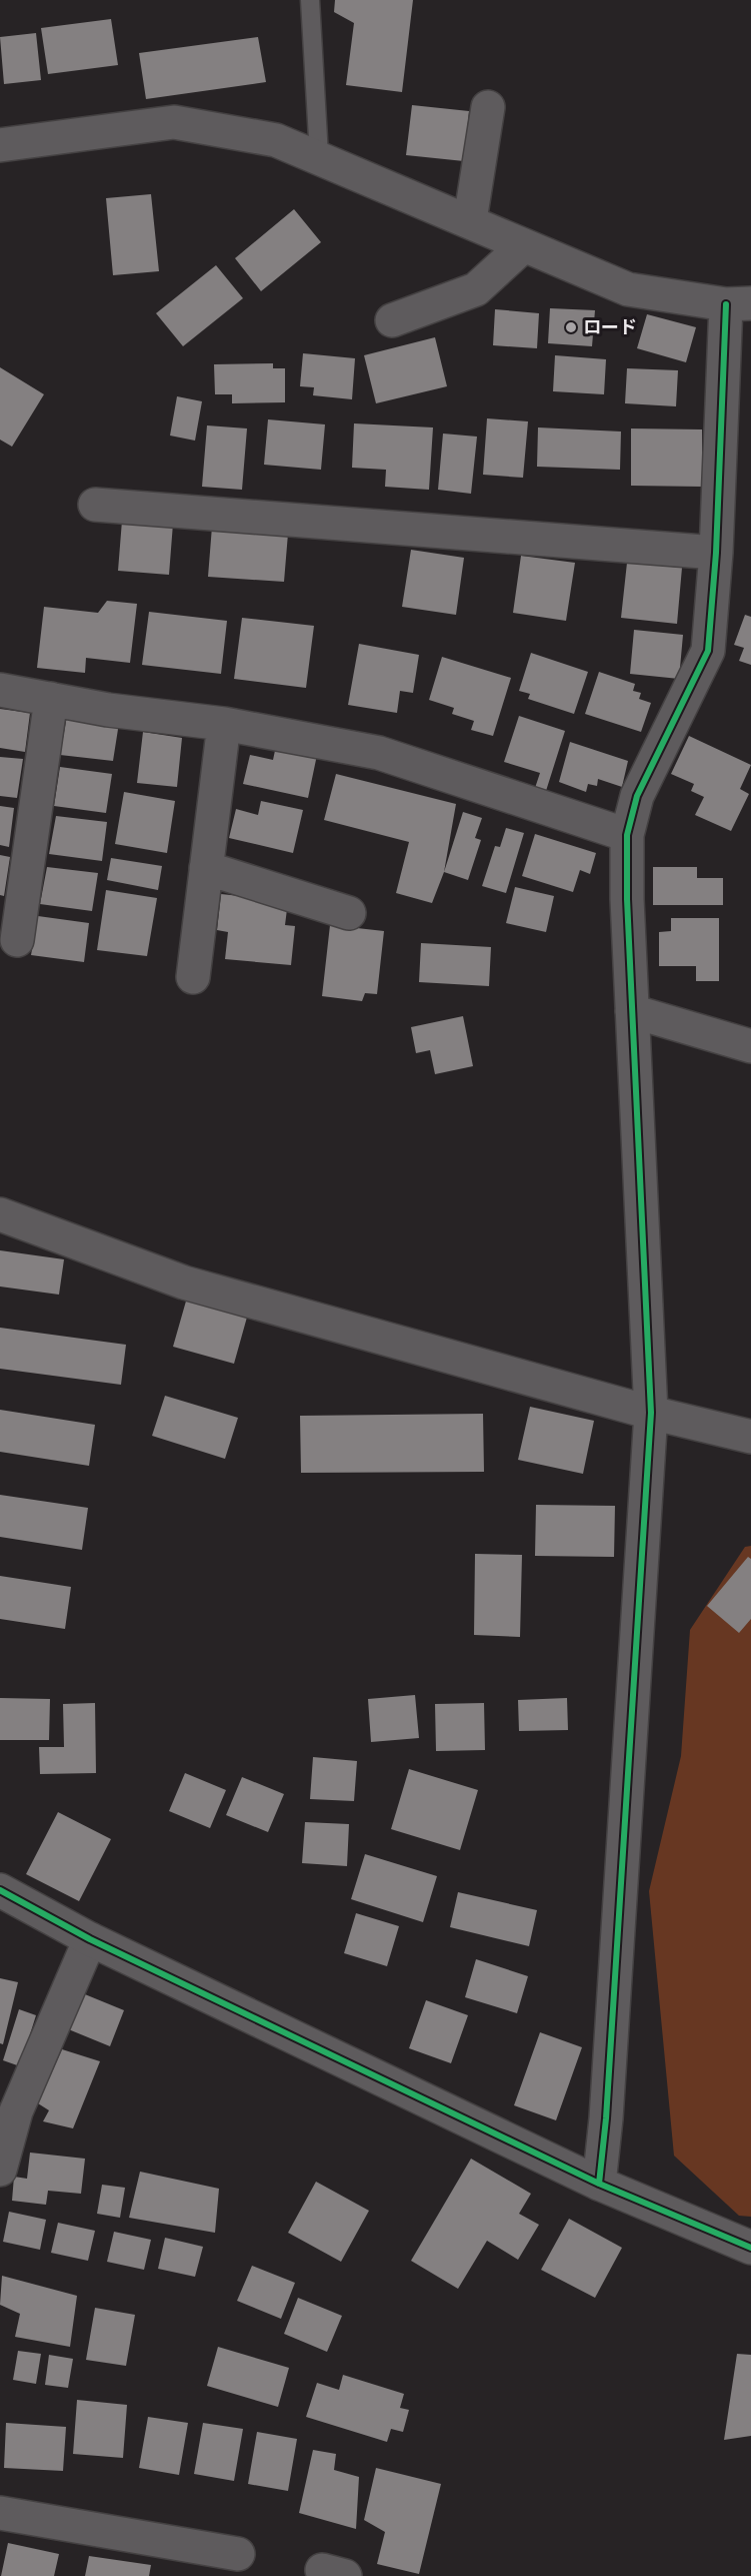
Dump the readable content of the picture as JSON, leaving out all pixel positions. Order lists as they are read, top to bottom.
{
  "places": ["ロード"]
}
